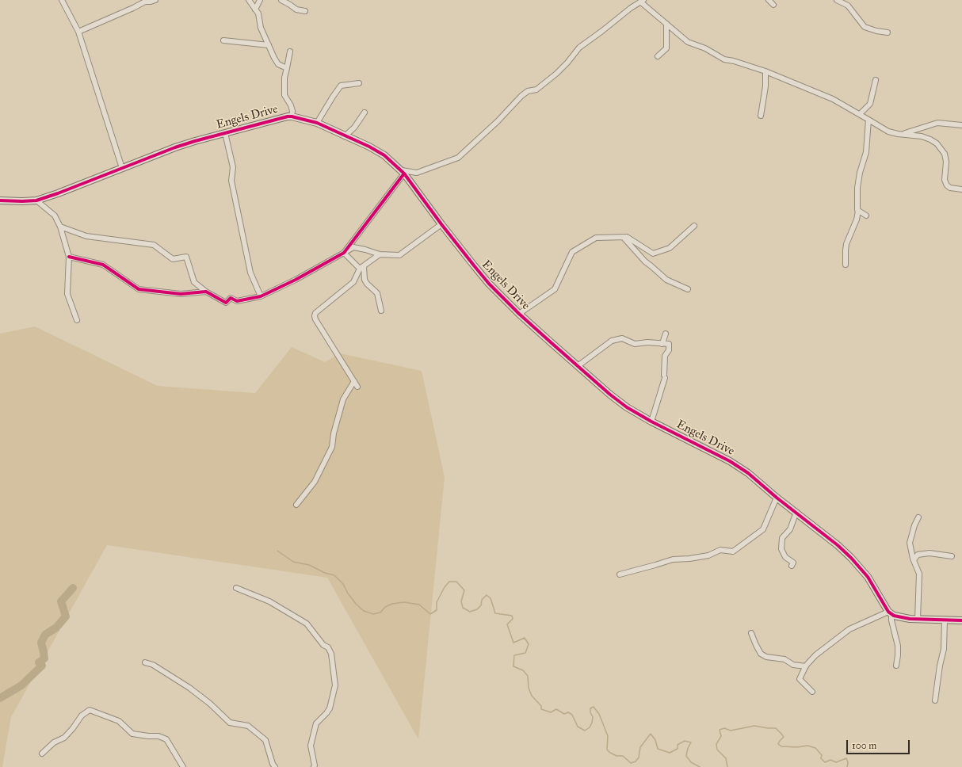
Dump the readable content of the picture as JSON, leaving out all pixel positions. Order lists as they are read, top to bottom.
{
  "streets": {
    "street": ["Engels Drive"]
  },
  "scale_bar": "100 m"
}
